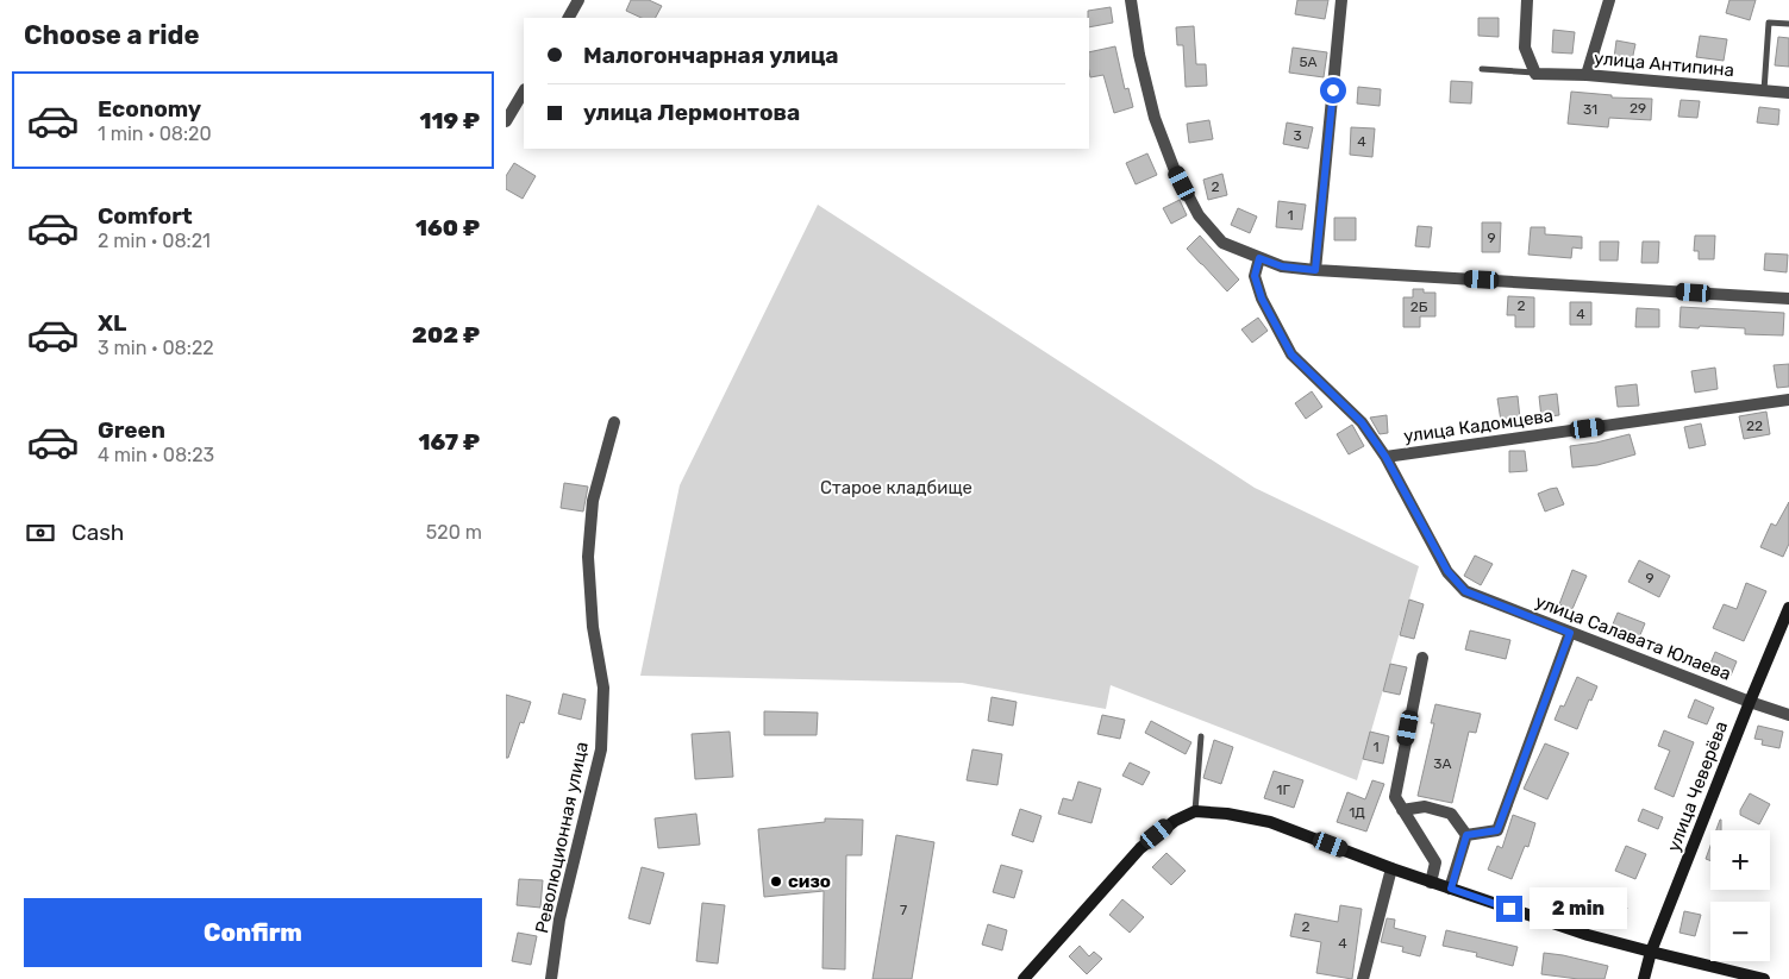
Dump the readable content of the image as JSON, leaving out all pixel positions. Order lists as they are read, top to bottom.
{
  "streets": {
    "street": [
      "улица Антипина",
      "улица Кадомцева",
      "улица Салавата Юлаева",
      "улица Чеверёва",
      "Революционная улица"
    ]
  },
  "crossings": [
    ["улица Кадомцева", "улица Салавата Юлаева"],
    ["улица Салавата Юлаева", "улица Чеверёва"]
  ],
  "parks": ["Старое кладбище"],
  "places": ["сизо"],
  "house_numbers": [
    "5А",
    "29",
    "31",
    "3",
    "4",
    "2",
    "1",
    "9",
    "2",
    "2Б",
    "4",
    "22",
    "9",
    "1",
    "3А",
    "1Г",
    "1Д",
    "7",
    "2",
    "4"
  ],
  "page": {
    "heading": "Choose a ride",
    "banner": ["Малогончарная улица", "улица Лермонтова"],
    "list": [
      {
        "name": "Economy",
        "note": "1 min · 08:20",
        "value": "119 ₽"
      },
      {
        "name": "Comfort",
        "note": "2 min · 08:21",
        "value": "160 ₽"
      },
      {
        "name": "XL",
        "note": "3 min · 08:22",
        "value": "202 ₽"
      },
      {
        "name": "Green",
        "note": "4 min · 08:23",
        "value": "167 ₽"
      }
    ],
    "pay": ["Cash", "520 m"],
    "map_buttons": ["+", "−"],
    "buttons": "Confirm",
    "bubble": "2 min"
  }
}
